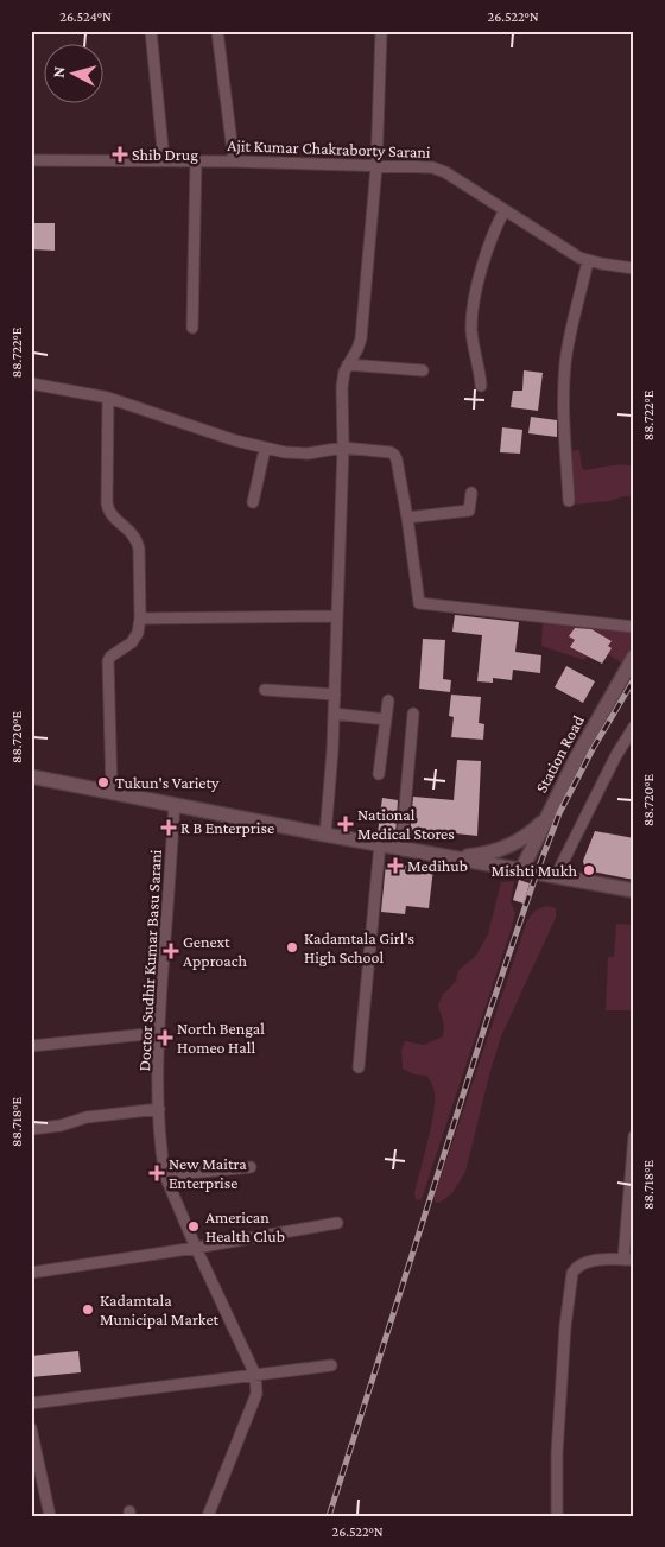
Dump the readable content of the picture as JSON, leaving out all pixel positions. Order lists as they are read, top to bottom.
{
  "streets": {
    "main road": ["Station Road"],
    "street": ["Ajit Kumar Chakraborty Sarani", "Doctor Sudhir Kumar Basu Sarani"]
  },
  "places": {
    "health": [
      "Shib Drug",
      "National Medical Stores",
      "R B Enterprise",
      "Medihub",
      "Genext Approach",
      "North Bengal Homeo Hall",
      "New Maitra Enterprise"
    ],
    "other": [
      "Tukun's Variety",
      "Mishti Mukh",
      "Kadamtala Girl's High School",
      "American Health Club",
      "Kadamtala Municipal Market"
    ]
  },
  "north": "left",
  "coordinates": [
    "26.524°N",
    "26.522°N",
    "88.722°E",
    "88.720°E",
    "88.718°E"
  ]
}
